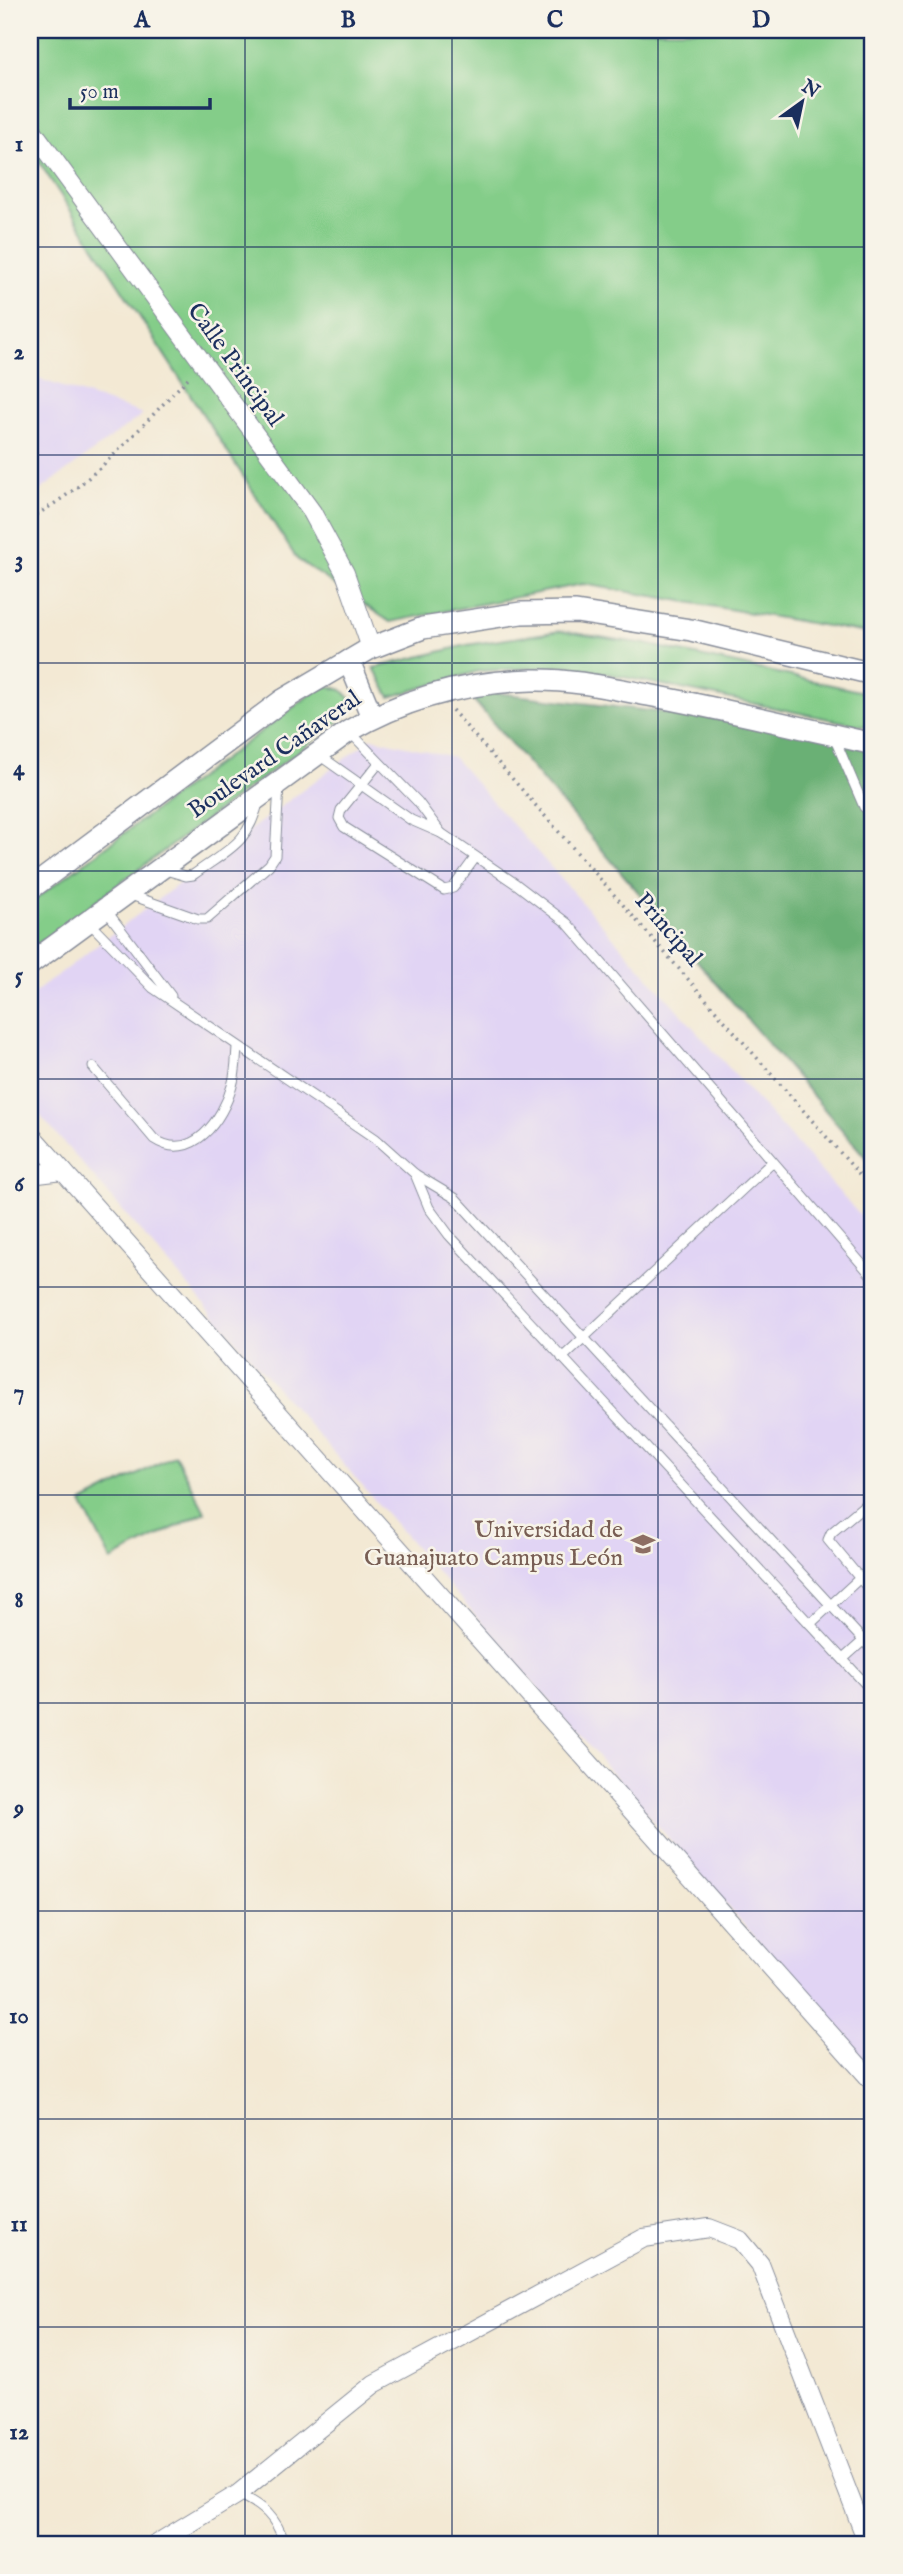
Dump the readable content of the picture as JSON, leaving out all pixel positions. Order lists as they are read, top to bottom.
{
  "streets": {
    "street": ["Calle Principal", "Boulevard Cañaveral"],
    "path": ["Principal"]
  },
  "crossings": [
    ["Calle Principal", "Boulevard Cañaveral"],
    ["Boulevard Cañaveral", "Principal"]
  ],
  "places": {
    "school or university": ["Universidad de Guanajuato Campus León"]
  },
  "scale_bar": "50 m",
  "north": "top right",
  "grid": {
    "columns": [
      "A",
      "B",
      "C",
      "D"
    ],
    "rows": [
      "1",
      "2",
      "3",
      "4",
      "5",
      "6",
      "7",
      "8",
      "9",
      "10",
      "11",
      "12"
    ]
  }
}
